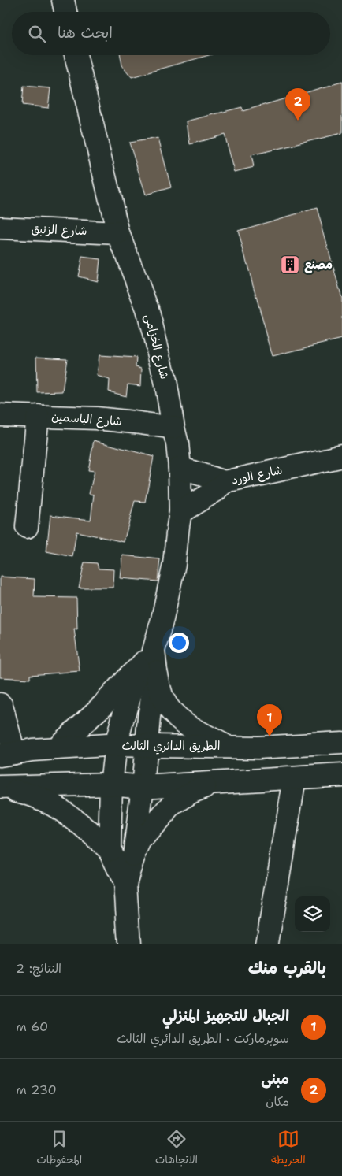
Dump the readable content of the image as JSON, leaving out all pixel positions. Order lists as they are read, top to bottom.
{
  "streets": {
    "street": [
      "شارع الزنبق",
      "شارع الخزامى",
      "شارع الياسمين",
      "شارع الورد",
      "الطريق الدائري الثالث"
    ]
  },
  "crossings": [
    ["شارع الزنبق", "شارع الخزامى"],
    ["شارع الخزامى", "شارع الياسمين"],
    ["شارع الخزامى", "شارع الورد"]
  ],
  "places": {
    "building": ["مصنع"]
  },
  "page": {
    "search": "ابحث هنا",
    "pins": ["2", "1"],
    "heading": ["بالقرب منك", "النتائج: 2"],
    "list": [
      {
        "mark": "1",
        "name": "الجبال للتجهيز المنزلي",
        "note": "سوبرماركت · الطريق الدائري الثالث",
        "value": "60 m"
      },
      {
        "mark": "2",
        "name": "مبنى",
        "note": "مكان",
        "value": "230 m"
      }
    ],
    "nav": ["الخريطة", "الاتجاهات", "المحفوظات"]
  }
}
